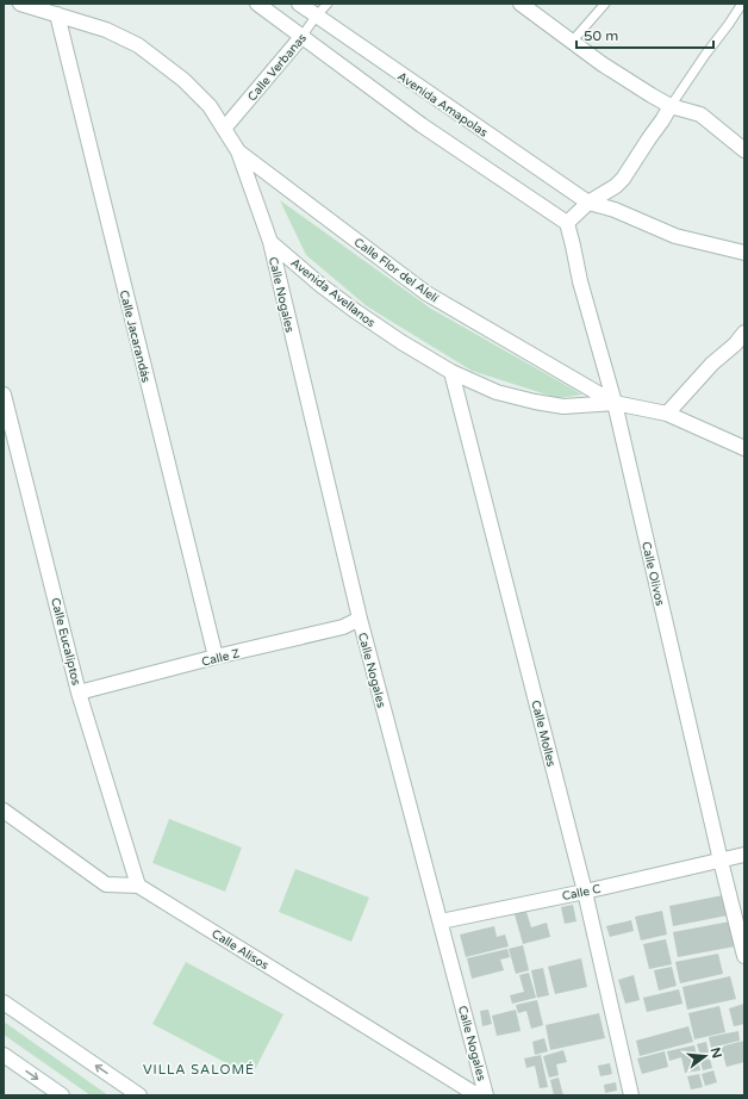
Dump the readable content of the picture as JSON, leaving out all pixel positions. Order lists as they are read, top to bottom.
{
  "streets": {
    "street": [
      "Calle Verbanas",
      "Avenida Amapolas",
      "Calle Flor del Alelí",
      "Avenida Avellanos",
      "Calle Nogales",
      "Calle Jacarandás",
      "Calle Olivos",
      "Calle Eucaliptos",
      "Calle Z",
      "Calle Molles",
      "Calle C",
      "Calle Alisos"
    ]
  },
  "crossings": [
    ["Calle Verbanas", "Avenida Amapolas"],
    ["Calle Verbanas", "Avenida Avellanos"],
    ["Calle Flor del Alelí", "Avenida Avellanos"],
    ["Calle Flor del Alelí", "Calle Olivos"],
    ["Avenida Avellanos", "Calle Nogales"],
    ["Avenida Avellanos", "Calle Jacarandás"],
    ["Avenida Avellanos", "Calle Olivos"],
    ["Avenida Avellanos", "Calle Molles"],
    ["Calle Nogales", "Calle Z"],
    ["Calle Nogales", "Calle C"],
    ["Calle Jacarandás", "Calle Z"],
    ["Calle Olivos", "Calle C"],
    ["Calle Eucaliptos", "Calle Z"],
    ["Calle Eucaliptos", "Calle Alisos"],
    ["Calle Molles", "Calle C"]
  ],
  "districts": ["VILLA SALOMÉ"],
  "scale_bar": "50 m",
  "north": "right"
}
